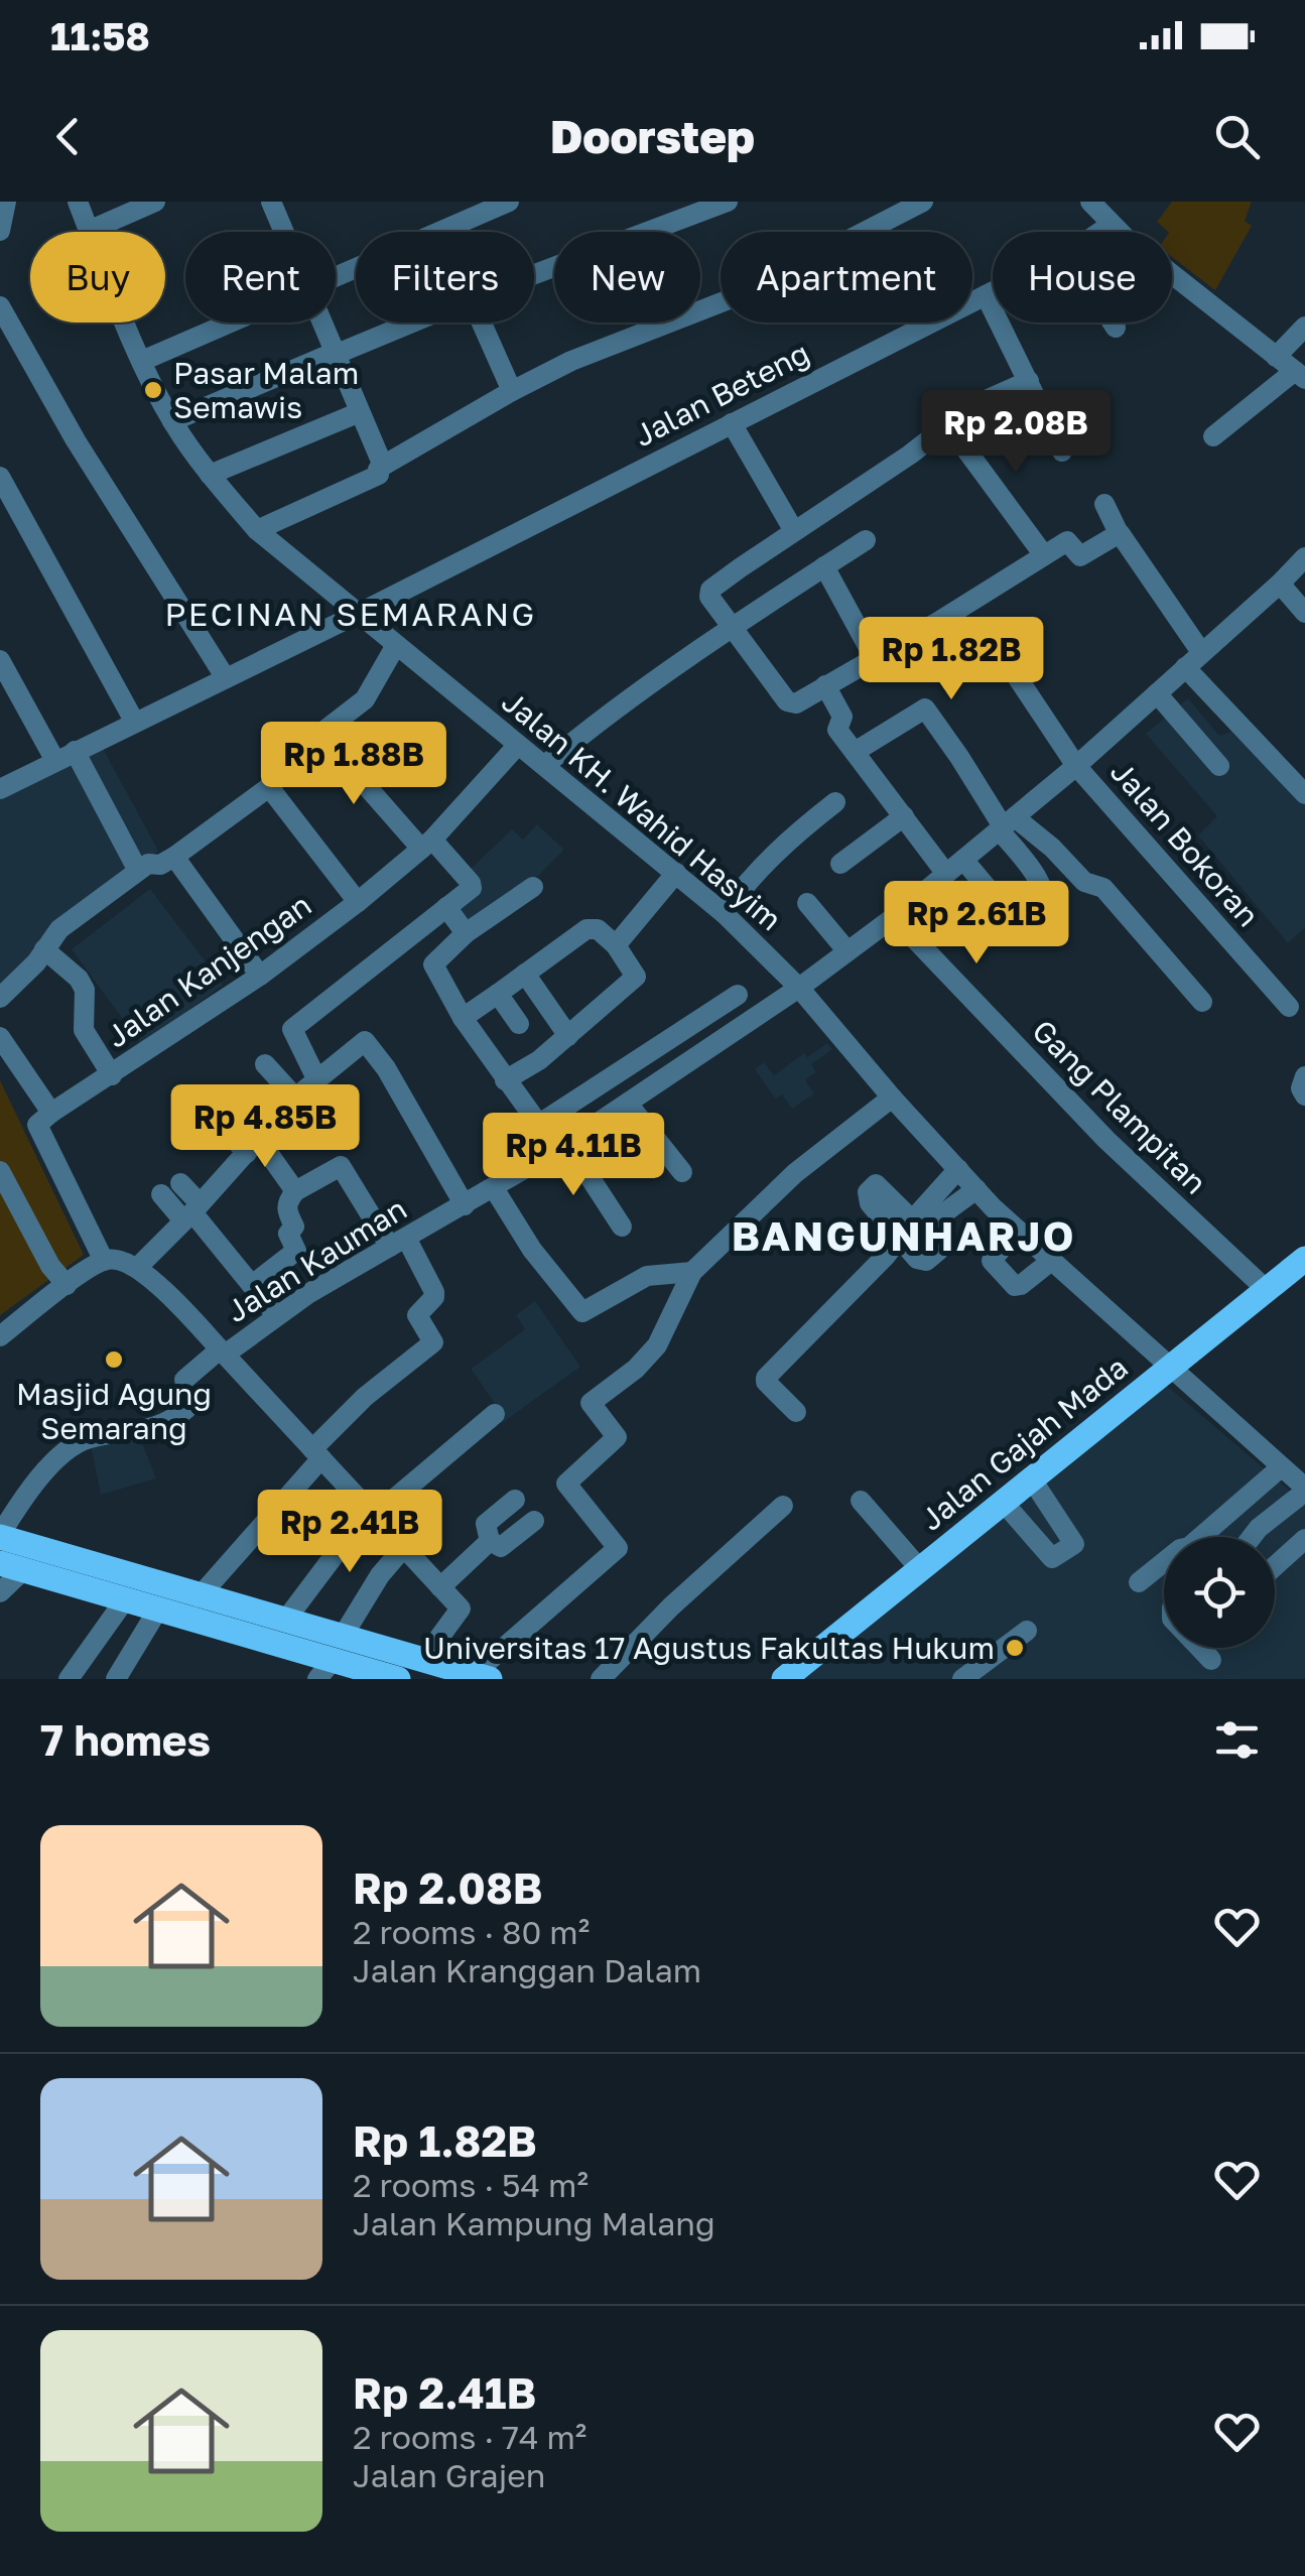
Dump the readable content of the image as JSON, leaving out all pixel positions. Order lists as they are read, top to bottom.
{
  "streets": {
    "main road": ["Jalan Gajah Mada"],
    "street": [
      "Jalan Beteng",
      "Jalan KH. Wahid Hasyim",
      "Jalan Bokoran",
      "Jalan Kanjengan",
      "Gang Plampitan",
      "Jalan Kauman"
    ]
  },
  "crossings": [
    ["Jalan Beteng", "Jalan KH. Wahid Hasyim"],
    ["Jalan KH. Wahid Hasyim", "Jalan Kauman"],
    ["Jalan KH. Wahid Hasyim", "Jalan Gajah Mada"],
    ["Jalan Bokoran", "Jalan Kauman"],
    ["Gang Plampitan", "Jalan Kauman"],
    ["Gang Plampitan", "Jalan Gajah Mada"]
  ],
  "districts": ["PECINAN SEMARANG", "BANGUNHARJO"],
  "places": ["Pasar Malam Semawis", "Masjid Agung Semarang", "Universitas 17 Agustus Fakultas Hukum"],
  "page": {
    "status": "11:58",
    "header": "Doorstep",
    "chip": [
      "Buy",
      "Rent",
      "Filters",
      "New",
      "Apartment",
      "House"
    ],
    "price": [
      "Rp 2.08B",
      "Rp 1.82B",
      "Rp 1.88B",
      "Rp 2.61B",
      "Rp 4.85B",
      "Rp 4.11B",
      "Rp 2.41B"
    ],
    "heading": "7 homes",
    "list": [
      {
        "name": "Rp 2.08B",
        "note": "2 rooms · 80 m² · Jalan Kranggan Dalam"
      },
      {
        "name": "Rp 1.82B",
        "note": "2 rooms · 54 m² · Jalan Kampung Malang"
      },
      {
        "name": "Rp 2.41B",
        "note": "2 rooms · 74 m² · Jalan Grajen"
      }
    ]
  }
}
